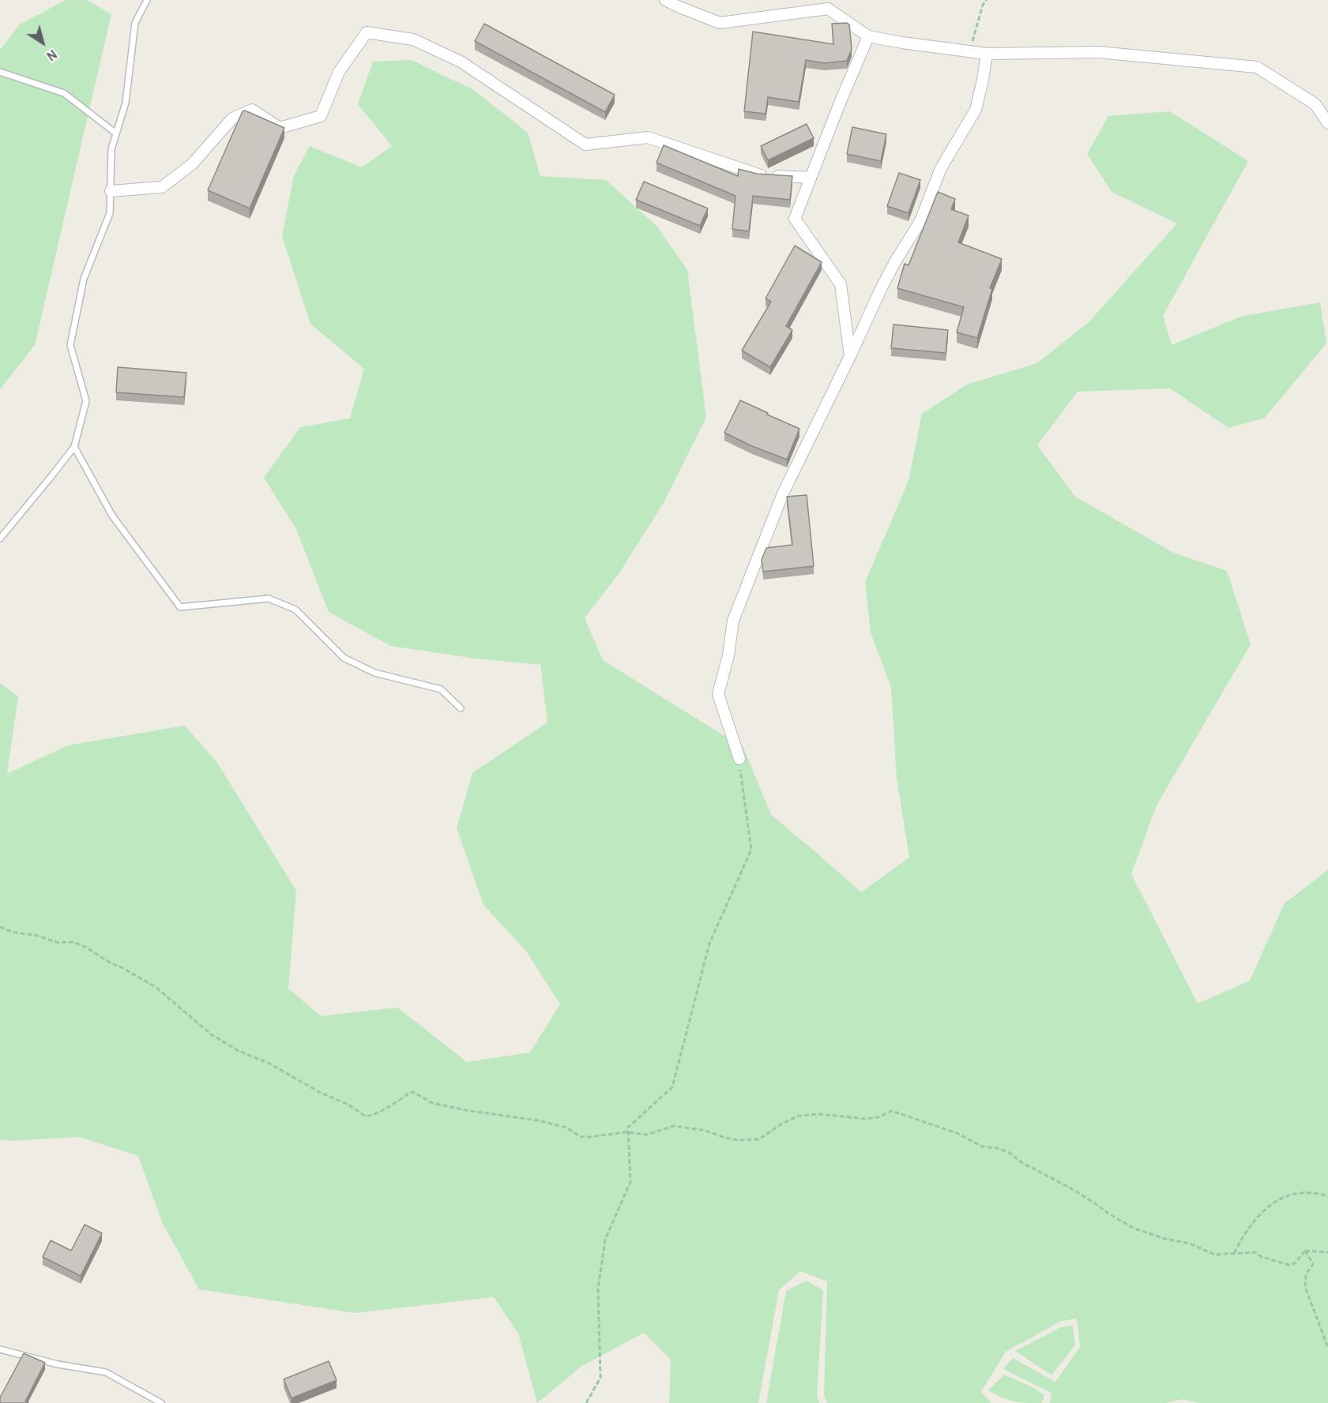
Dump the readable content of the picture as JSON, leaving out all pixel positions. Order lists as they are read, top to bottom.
{
  "north": "bottom right"
}
